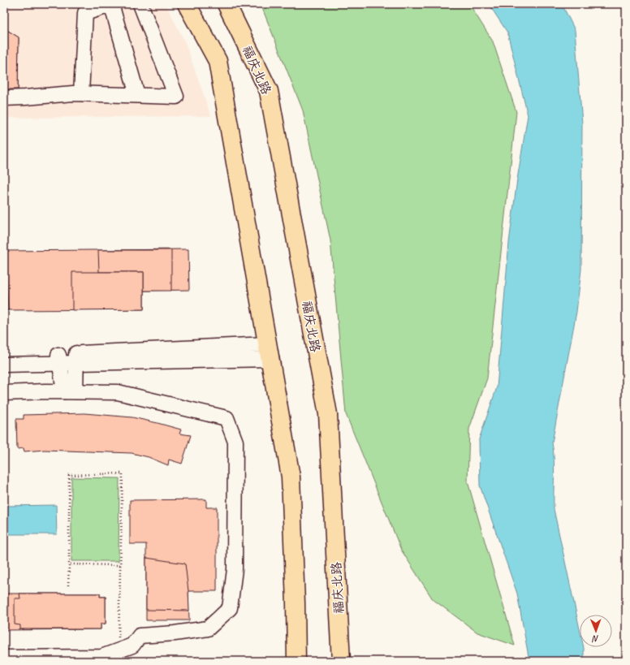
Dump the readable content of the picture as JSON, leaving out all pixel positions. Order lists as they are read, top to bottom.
{
  "streets": {
    "main road": ["福庆北路"]
  },
  "north": "bottom"
}
